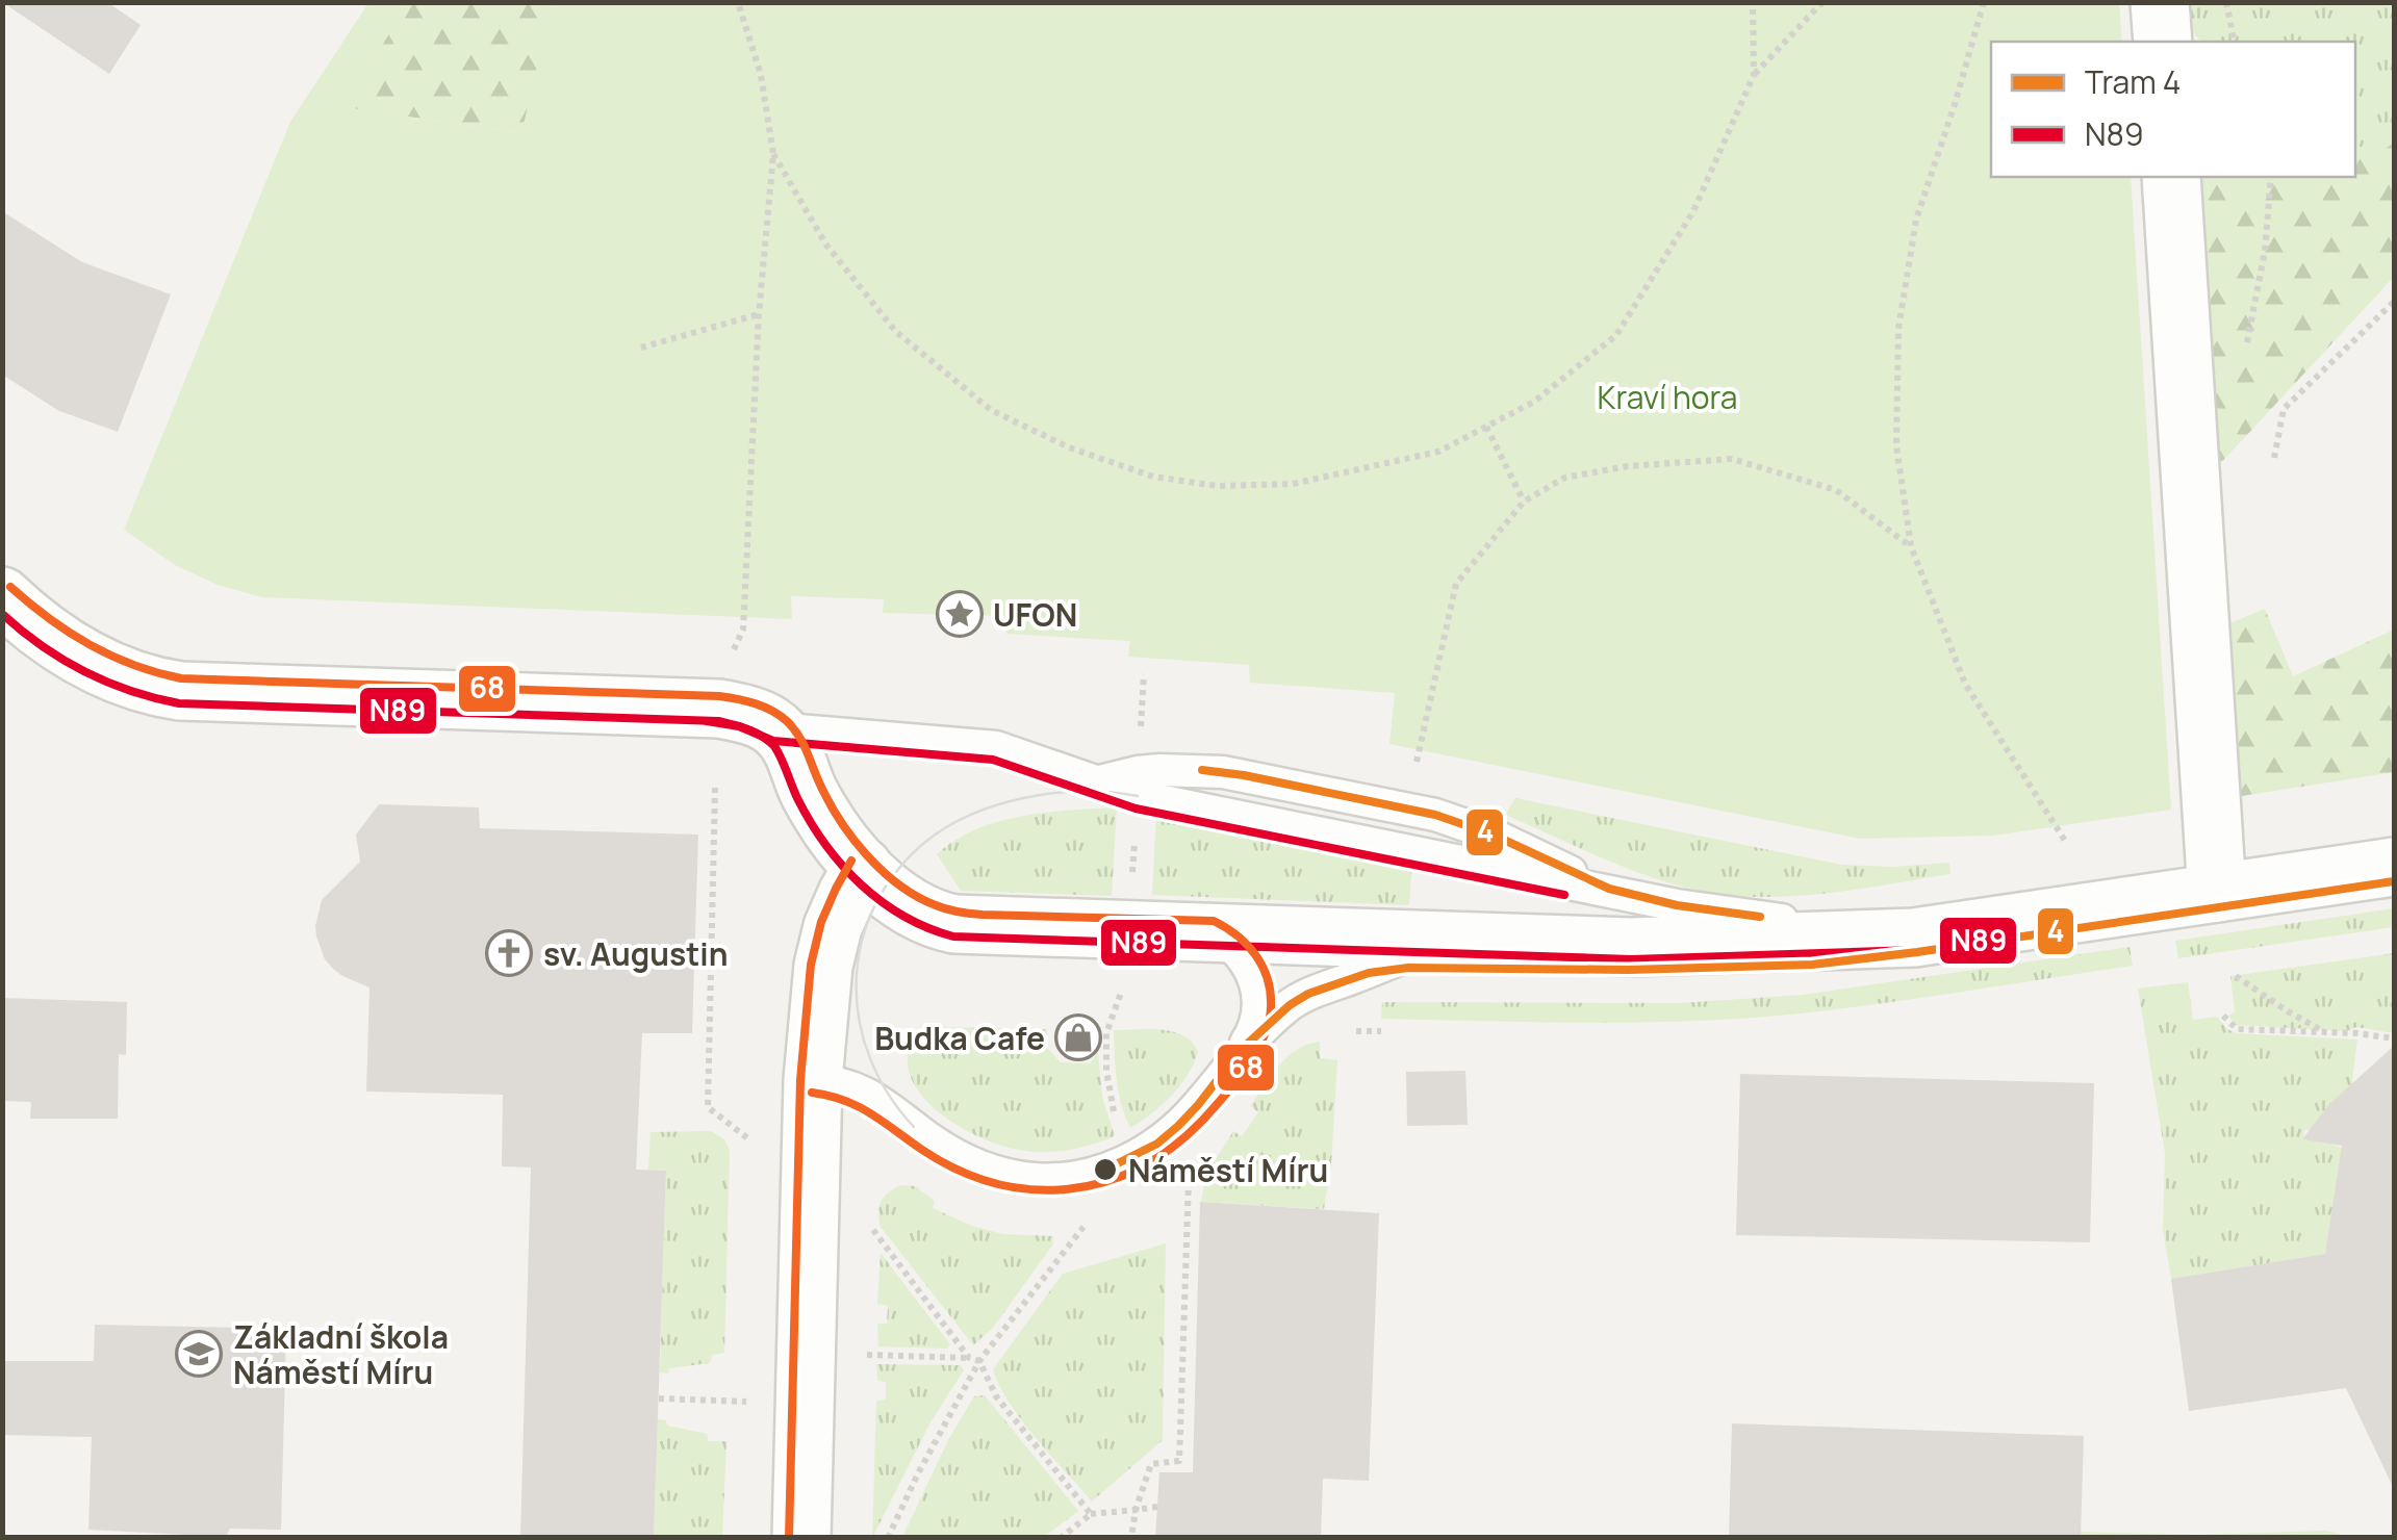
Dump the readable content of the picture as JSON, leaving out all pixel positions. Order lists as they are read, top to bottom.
{
  "parks": ["Kraví hora"],
  "places": {
    "place": ["UFON"],
    "church": ["sv. Augustin"],
    "shop": ["Budka Cafe"],
    "other": ["Náměstí Míru"],
    "school or university": ["Základní škola Náměstí Míru"]
  },
  "lines": ["transit line 68", "transit line N89", "tram line 4"],
  "legend": ["Tram 4", "N89"]
}
